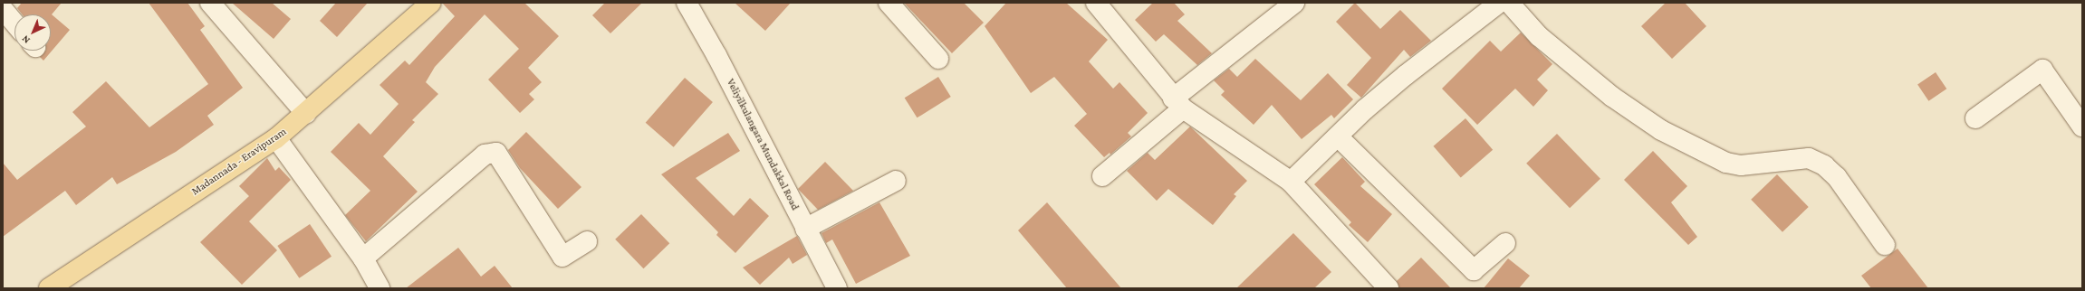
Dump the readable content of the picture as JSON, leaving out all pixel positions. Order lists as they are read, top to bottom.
{
  "streets": {
    "main road": ["Madannada - Eravipuram"],
    "street": ["Veliyilkulangara Mundakkal Road"]
  },
  "north": "bottom left"
}
